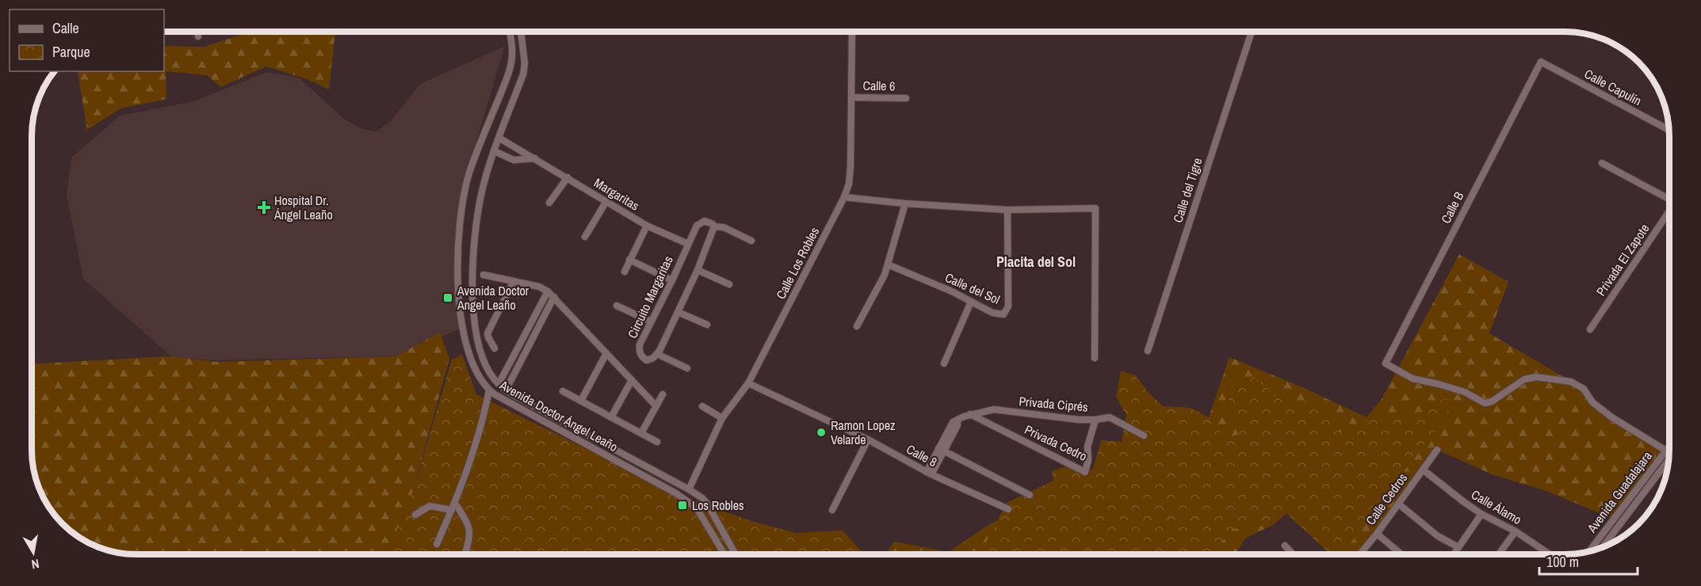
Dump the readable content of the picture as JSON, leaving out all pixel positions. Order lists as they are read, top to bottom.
{
  "streets": {
    "street": [
      "Calle 6",
      "Calle Capulín",
      "Calle del Tigre",
      "Margaritas",
      "Calle B",
      "Privada El Zapote",
      "Calle Los Robles",
      "Calle del Sol",
      "Circuito Margaritas",
      "Privada Ciprés",
      "Avenida Doctor Ángel Leaño",
      "Privada Cedro",
      "Calle 8",
      "Avenida Guadalajara",
      "Calle Cedros",
      "Calle Álamo"
    ]
  },
  "crossings": [
    ["Calle 6", "Calle Los Robles"],
    ["Calle Capulín", "Calle B"],
    ["Margaritas", "Circuito Margaritas"],
    ["Margaritas", "Avenida Doctor Ángel Leaño"],
    ["Calle B", "Avenida Guadalajara"],
    ["Calle Los Robles", "Avenida Doctor Ángel Leaño"],
    ["Calle Los Robles", "Calle 8"],
    ["Privada Ciprés", "Privada Cedro"],
    ["Privada Ciprés", "Calle 8"],
    ["Calle Cedros", "Calle Álamo"]
  ],
  "districts": ["Placita del Sol"],
  "places": {
    "health": ["Hospital Dr. Ángel Leaño"],
    "transit": ["Avenida Doctor Angel Leaño", "Los Robles"],
    "other": ["Ramon Lopez Velarde"]
  },
  "legend": ["Calle", "Parque"],
  "scale_bar": "100 m",
  "north": "bottom"
}
